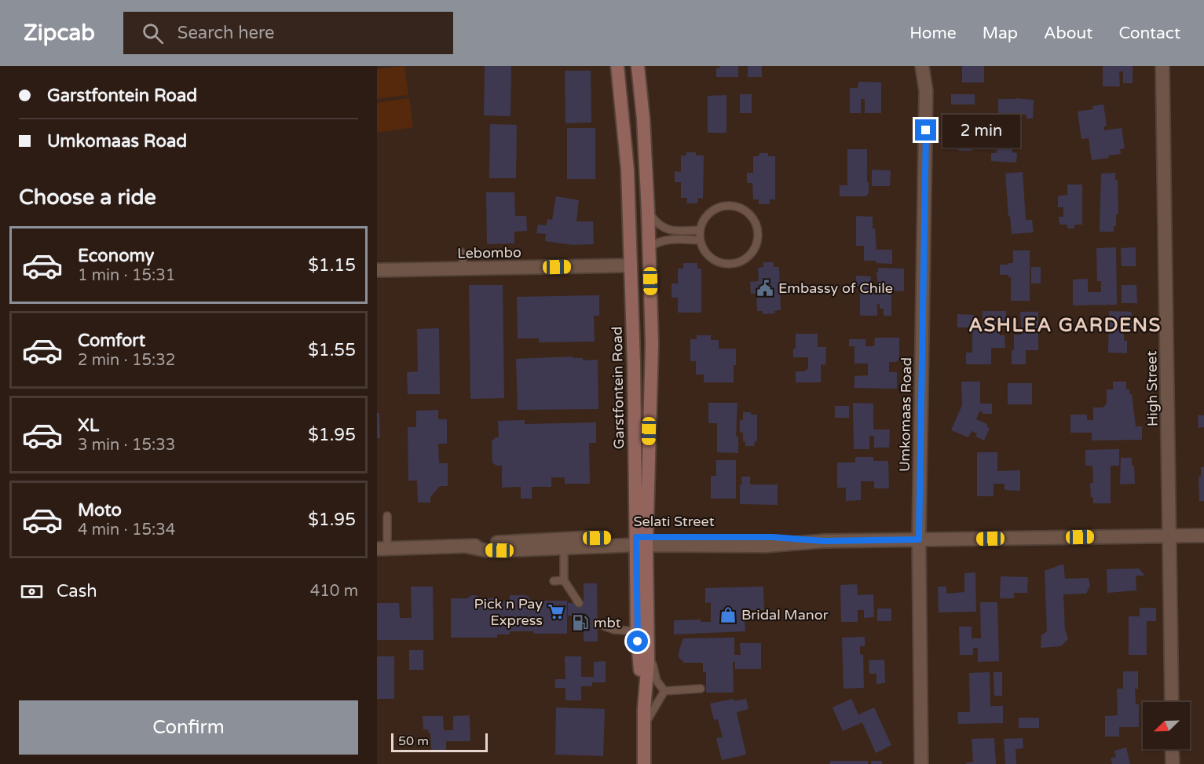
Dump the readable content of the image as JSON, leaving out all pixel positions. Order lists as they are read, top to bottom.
{
  "streets": {
    "main road": ["Garstfontein Road"],
    "street": [
      "Lebombo",
      "High Street",
      "Umkomaas Road",
      "Selati Street"
    ]
  },
  "crossings": [
    ["Lebombo", "Garstfontein Road"],
    ["Garstfontein Road", "Selati Street"],
    ["High Street", "Selati Street"],
    ["Umkomaas Road", "Selati Street"]
  ],
  "districts": ["ASHLEA GARDENS"],
  "places": {
    "public building": ["Embassy of Chile"],
    "supermarket": ["Pick n Pay Express"],
    "shop": ["Bridal Manor"],
    "fuel station": ["mbt"]
  },
  "scale_bar": "50 m",
  "north": "bottom left",
  "page": {
    "header": "Zipcab",
    "search": "Search here",
    "nav": [
      "Home",
      "Map",
      "About",
      "Contact"
    ],
    "banner": ["Garstfontein Road", "Umkomaas Road"],
    "bubble": "2 min",
    "heading": "Choose a ride",
    "list": [
      {
        "name": "Economy",
        "note": "1 min · 15:31",
        "value": "$1.15"
      },
      {
        "name": "Comfort",
        "note": "2 min · 15:32",
        "value": "$1.55"
      },
      {
        "name": "XL",
        "note": "3 min · 15:33",
        "value": "$1.95"
      },
      {
        "name": "Moto",
        "note": "4 min · 15:34",
        "value": "$1.95"
      }
    ],
    "pay": ["Cash", "410 m"],
    "buttons": "Confirm",
    "scale": "50 m"
  }
}
